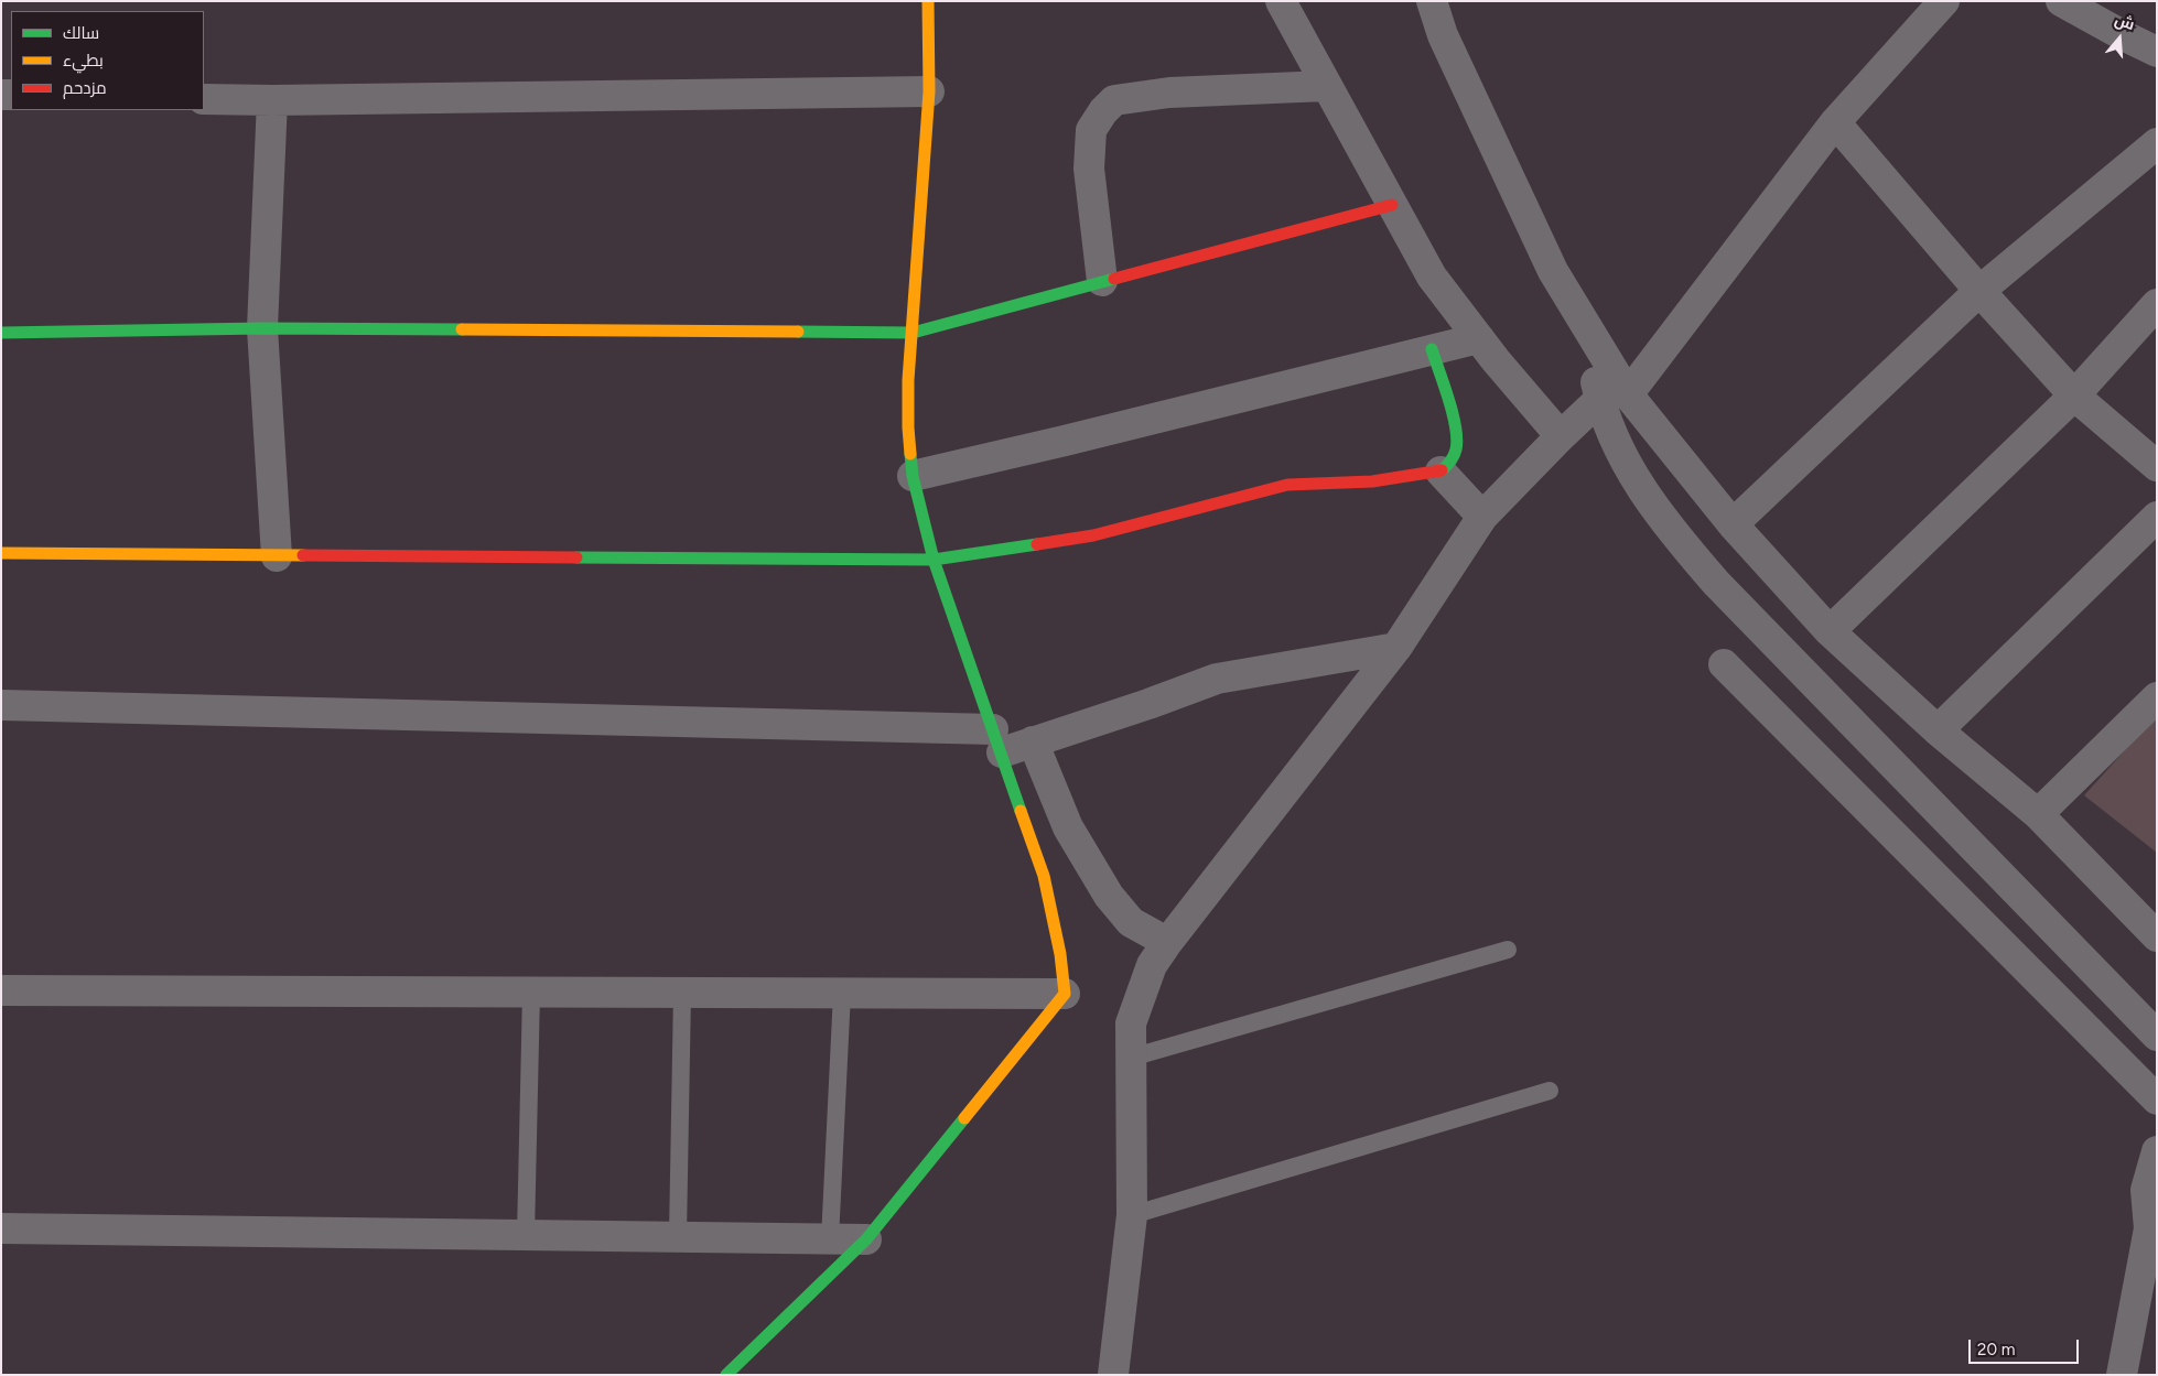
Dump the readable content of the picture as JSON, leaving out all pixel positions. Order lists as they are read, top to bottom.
{
  "legend": ["سالك", "بطيء", "مزدحم"],
  "scale_bar": "20 m",
  "north": "top"
}
